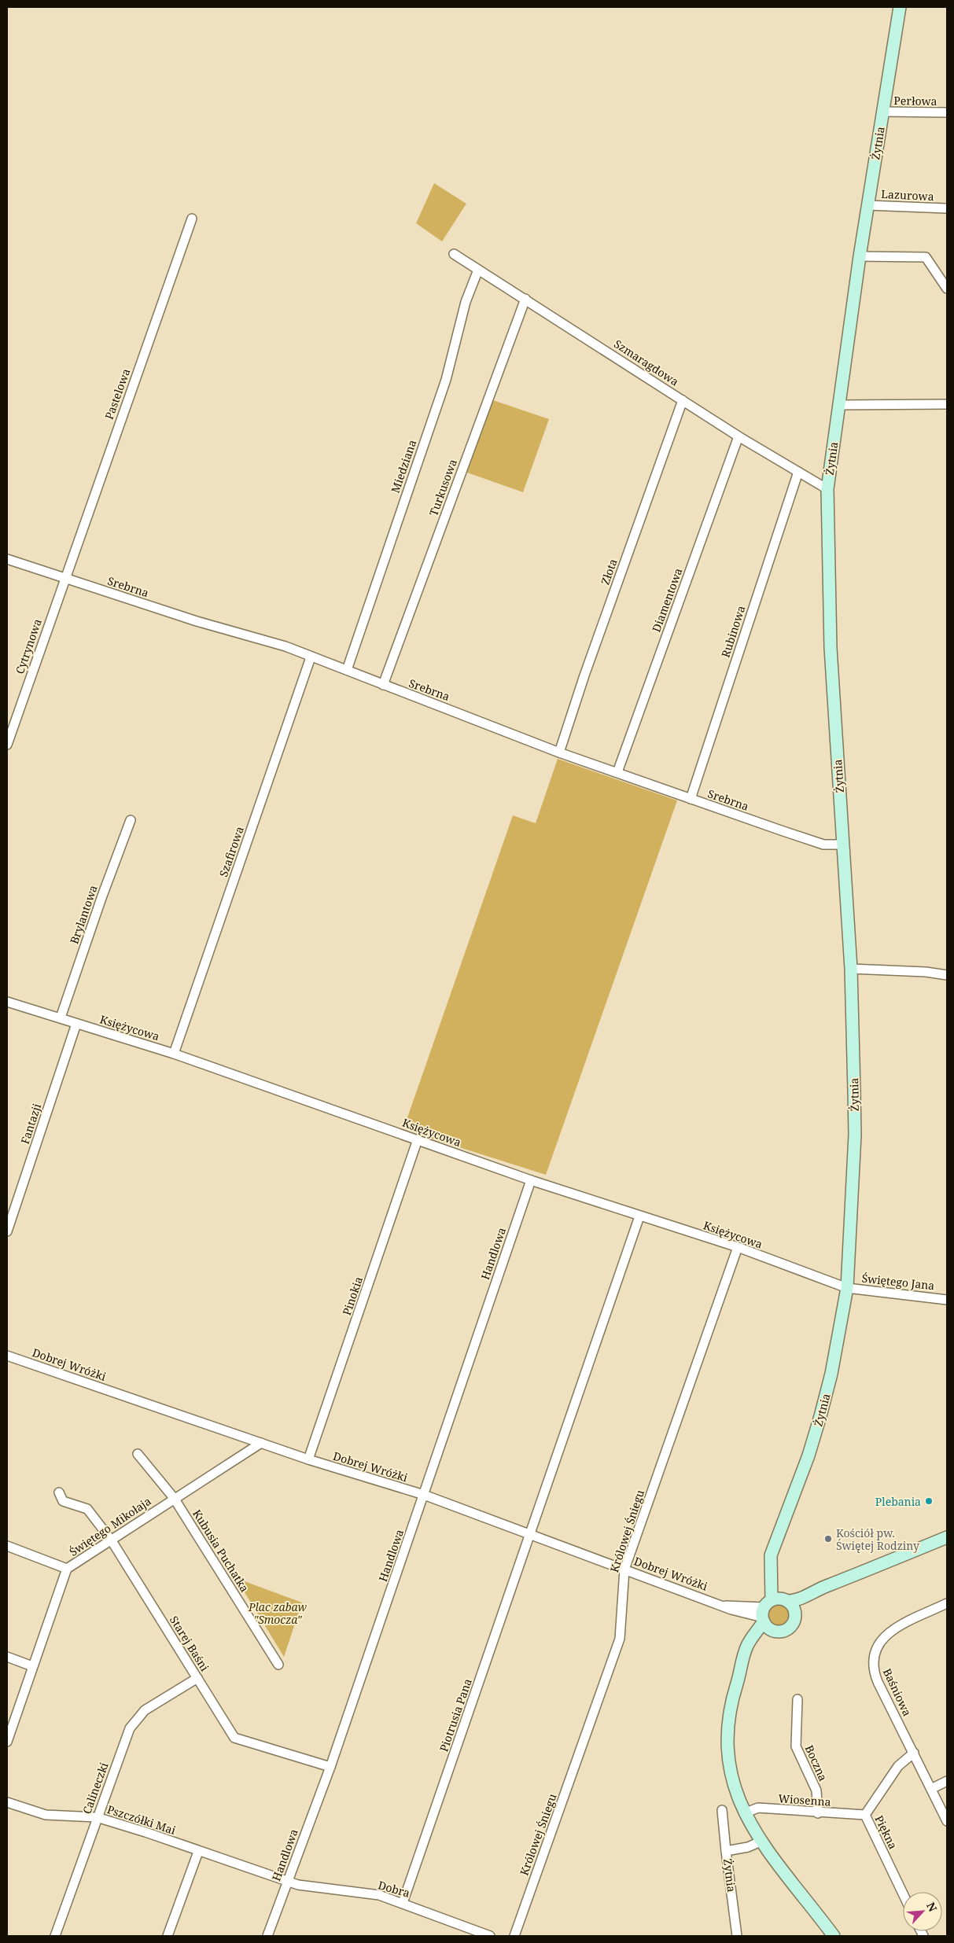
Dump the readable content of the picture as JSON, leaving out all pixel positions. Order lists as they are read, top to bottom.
{
  "streets": {
    "street": [
      "Perłowa",
      "Żytnia",
      "Lazurowa",
      "Szmaragdowa",
      "Pastelowa",
      "Miedziana",
      "Turkusowa",
      "Złota",
      "Srebrna",
      "Diamentowa",
      "Rubinowa",
      "Cytrynowa",
      "Szafirowa",
      "Brylantowa",
      "Księżycowa",
      "Fantazji",
      "Handlowa",
      "Świętego Jana",
      "Pinokia",
      "Dobrej Wróżki",
      "Świętego Mikołaja",
      "Królowej Śniegu",
      "Kubusia Puchatka",
      "Starej Baśni",
      "Baśniowa",
      "Piotrusia Pana",
      "Boczna",
      "Calineczki",
      "Wiosenna",
      "Pszczółki Mai",
      "Piękna",
      "Dobra"
    ]
  },
  "crossings": [
    ["Perłowa", "Żytnia"],
    ["Żytnia", "Lazurowa"],
    ["Żytnia", "Szmaragdowa"],
    ["Żytnia", "Srebrna"],
    ["Żytnia", "Księżycowa"],
    ["Żytnia", "Świętego Jana"],
    ["Żytnia", "Dobrej Wróżki"],
    ["Szmaragdowa", "Miedziana"],
    ["Szmaragdowa", "Turkusowa"],
    ["Szmaragdowa", "Złota"],
    ["Szmaragdowa", "Diamentowa"],
    ["Szmaragdowa", "Rubinowa"],
    ["Pastelowa", "Srebrna"],
    ["Pastelowa", "Cytrynowa"],
    ["Miedziana", "Srebrna"],
    ["Turkusowa", "Srebrna"],
    ["Złota", "Srebrna"],
    ["Srebrna", "Diamentowa"],
    ["Srebrna", "Rubinowa"],
    ["Srebrna", "Cytrynowa"],
    ["Srebrna", "Szafirowa"],
    ["Szafirowa", "Księżycowa"],
    ["Brylantowa", "Księżycowa"],
    ["Księżycowa", "Fantazji"],
    ["Księżycowa", "Handlowa"],
    ["Księżycowa", "Świętego Jana"],
    ["Księżycowa", "Pinokia"],
    ["Księżycowa", "Królowej Śniegu"],
    ["Księżycowa", "Piotrusia Pana"],
    ["Handlowa", "Dobrej Wróżki"],
    ["Handlowa", "Starej Baśni"],
    ["Handlowa", "Pszczółki Mai"],
    ["Handlowa", "Dobra"],
    ["Pinokia", "Dobrej Wróżki"],
    ["Dobrej Wróżki", "Świętego Mikołaja"],
    ["Dobrej Wróżki", "Królowej Śniegu"],
    ["Dobrej Wróżki", "Piotrusia Pana"],
    ["Świętego Mikołaja", "Kubusia Puchatka"],
    ["Świętego Mikołaja", "Starej Baśni"],
    ["Starej Baśni", "Calineczki"],
    ["Baśniowa", "Piękna"],
    ["Piotrusia Pana", "Dobra"],
    ["Boczna", "Wiosenna"],
    ["Calineczki", "Pszczółki Mai"],
    ["Wiosenna", "Piękna"],
    ["Pszczółki Mai", "Dobra"]
  ],
  "parks": ["Plac zabaw \"Smocza\""],
  "places": ["Plebania", "Kościół pw. Świętej Rodziny"],
  "north": "top right"
}
